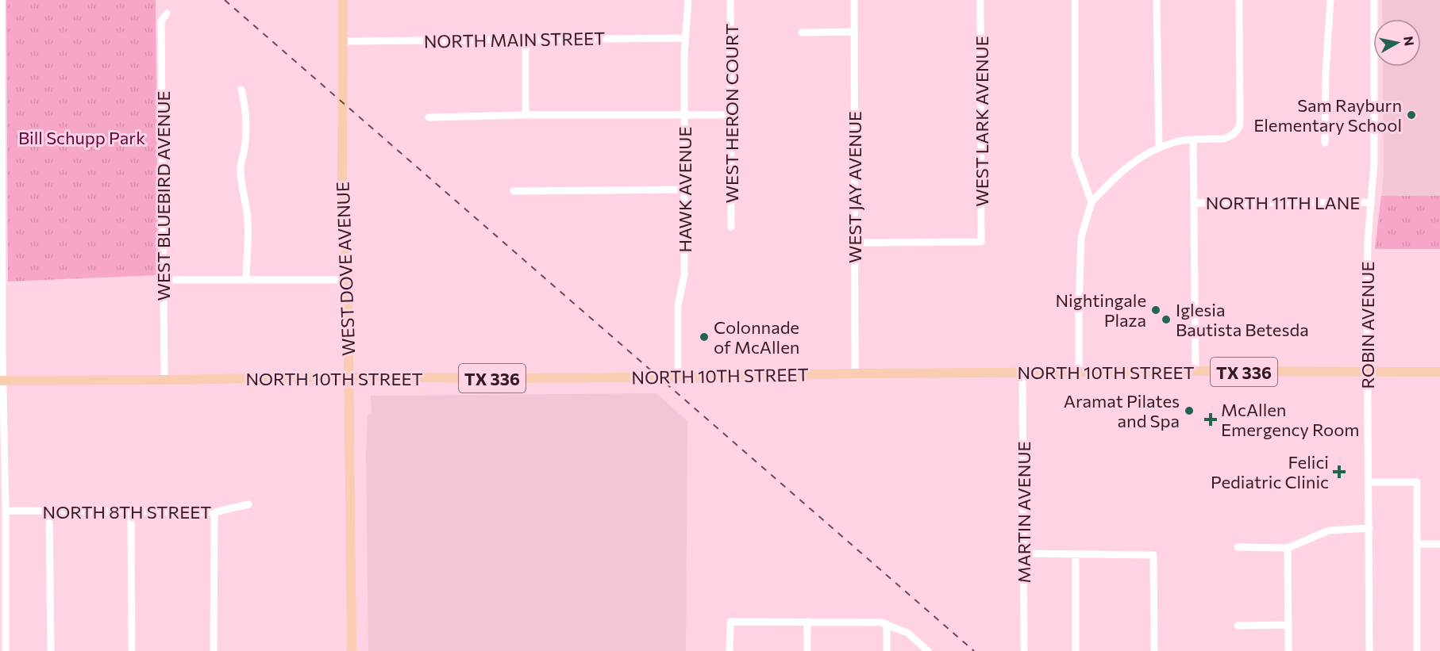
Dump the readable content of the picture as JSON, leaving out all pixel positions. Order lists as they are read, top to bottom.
{
  "streets": {
    "main road": ["WEST DOVE AVENUE", "NORTH 10TH STREET", "TX 336"],
    "street": [
      "NORTH MAIN STREET",
      "WEST HERON COURT",
      "WEST LARK AVENUE",
      "WEST JAY AVENUE",
      "HAWK AVENUE",
      "WEST BLUEBIRD AVENUE",
      "NORTH 11TH LANE",
      "ROBIN AVENUE",
      "NORTH 8TH STREET",
      "MARTIN AVENUE"
    ]
  },
  "crossings": [
    ["NORTH MAIN STREET", "HAWK AVENUE"],
    ["NORTH MAIN STREET", "WEST DOVE AVENUE"],
    ["WEST LARK AVENUE", "WEST JAY AVENUE"],
    ["WEST JAY AVENUE", "NORTH 10TH STREET"],
    ["HAWK AVENUE", "NORTH 10TH STREET"],
    ["WEST BLUEBIRD AVENUE", "NORTH 10TH STREET"],
    ["NORTH 11TH LANE", "ROBIN AVENUE"],
    ["WEST DOVE AVENUE", "NORTH 10TH STREET"],
    ["ROBIN AVENUE", "NORTH 10TH STREET"],
    ["NORTH 10TH STREET", "MARTIN AVENUE"]
  ],
  "parks": ["Bill Schupp Park"],
  "places": {
    "other": [
      "Sam Rayburn Elementary School",
      "Nightingale Plaza",
      "Iglesia Bautista Betesda",
      "Colonnade of McAllen",
      "Aramat Pilates and Spa"
    ],
    "health": ["McAllen Emergency Room", "Felici Pediatric Clinic"]
  },
  "north": "right"
}
